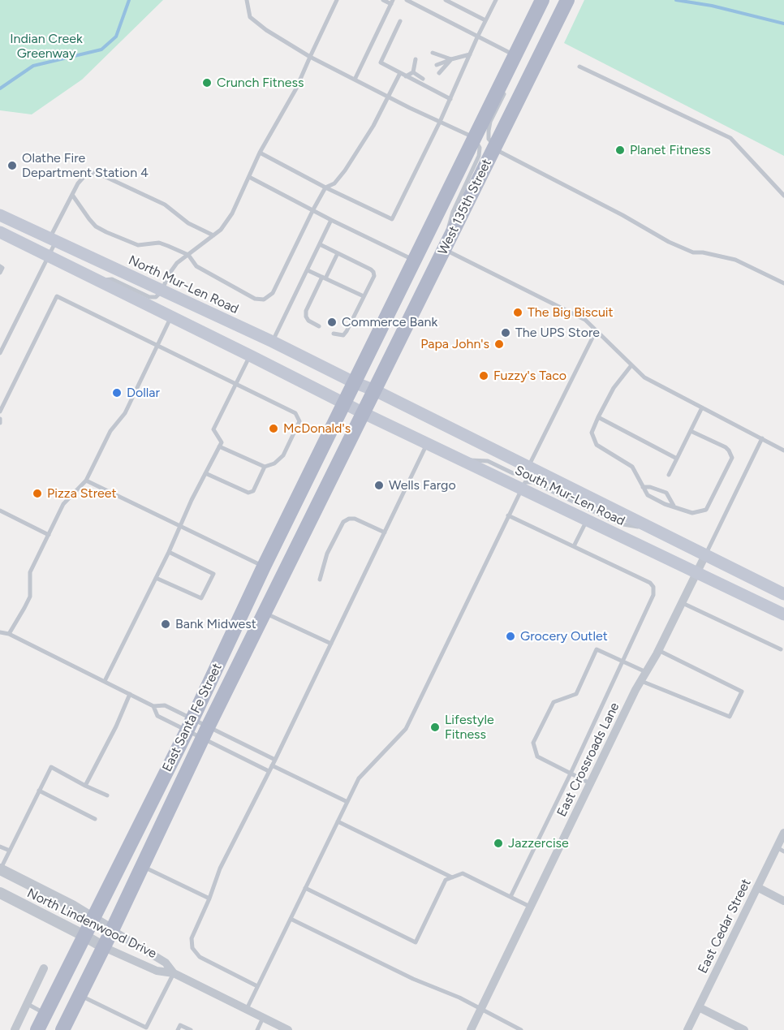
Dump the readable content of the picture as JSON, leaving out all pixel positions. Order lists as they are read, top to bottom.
{
  "streets": {
    "main road": [
      "West 135th Street",
      "North Mur-Len Road",
      "South Mur-Len Road",
      "East Santa Fe Street"
    ],
    "street": ["East Crossroads Lane", "North Lindenwood Drive", "East Cedar Street"]
  },
  "crossings": [
    ["West 135th Street", "North Mur-Len Road"],
    ["West 135th Street", "South Mur-Len Road"],
    ["West 135th Street", "East Santa Fe Street"],
    ["North Mur-Len Road", "South Mur-Len Road"],
    ["South Mur-Len Road", "East Santa Fe Street"],
    ["South Mur-Len Road", "East Crossroads Lane"],
    ["East Santa Fe Street", "North Lindenwood Drive"]
  ],
  "parks": ["Indian Creek Greenway"],
  "places": [
    "Crunch Fitness",
    "Planet Fitness",
    "Olathe Fire Department Station 4",
    "The Big Biscuit",
    "Commerce Bank",
    "The UPS Store",
    "Papa John's",
    "Fuzzy's Taco",
    "Dollar",
    "McDonald's",
    "Wells Fargo",
    "Pizza Street",
    "Bank Midwest",
    "Grocery Outlet",
    "Lifestyle Fitness",
    "Jazzercise"
  ]
}
